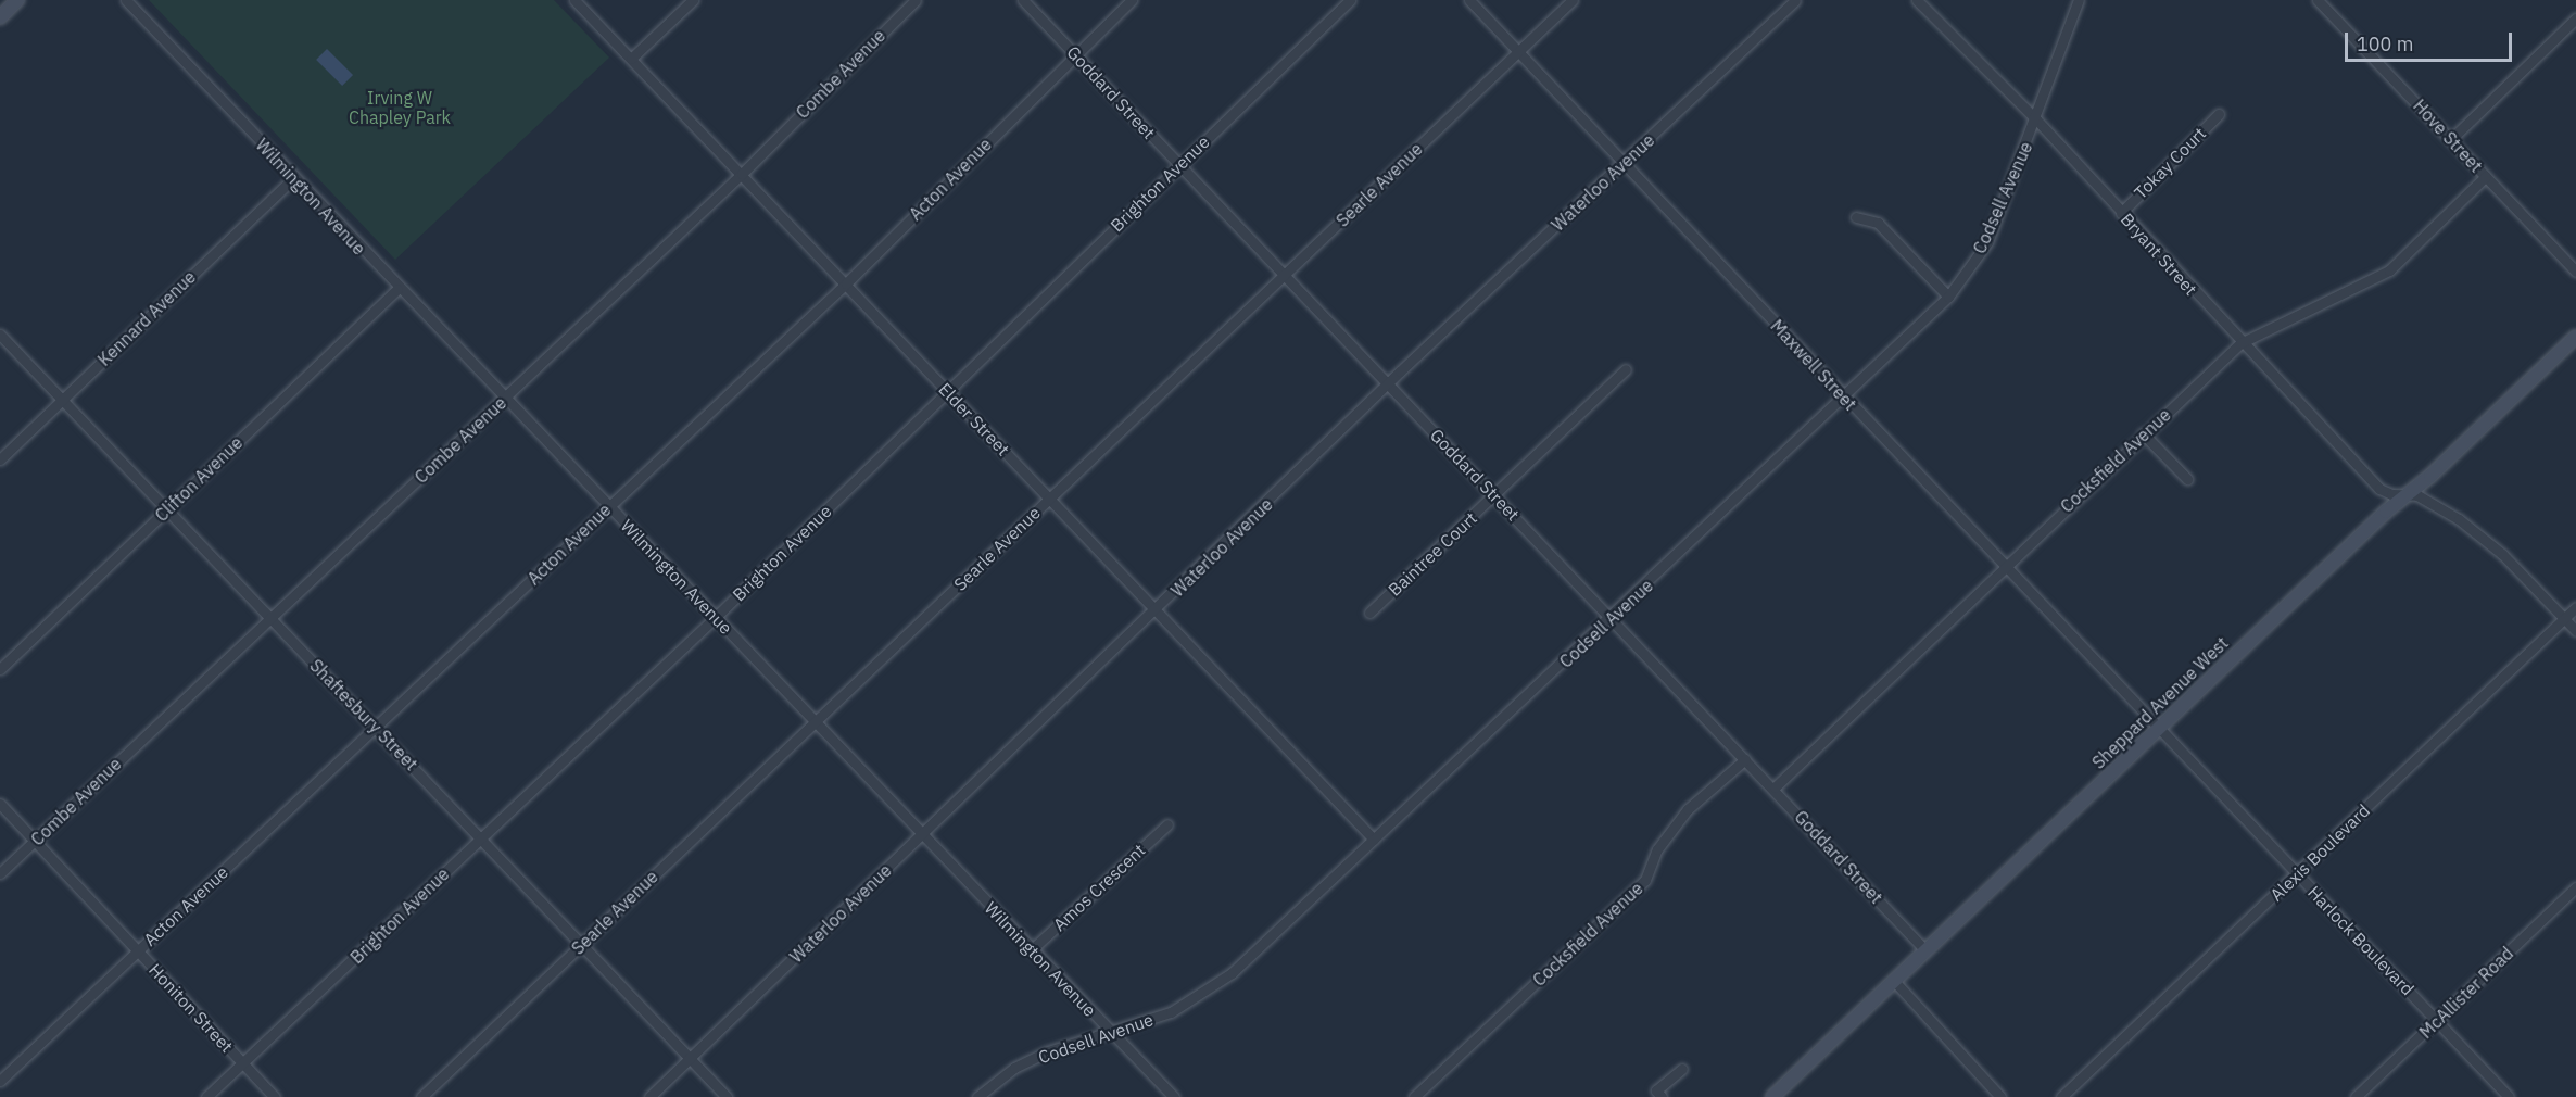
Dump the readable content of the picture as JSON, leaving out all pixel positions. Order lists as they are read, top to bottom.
{
  "streets": {
    "main road": ["Sheppard Avenue West"],
    "street": [
      "Combe Avenue",
      "Goddard Street",
      "Hove Street",
      "Tokay Court",
      "Acton Avenue",
      "Waterloo Avenue",
      "Brighton Avenue",
      "Searle Avenue",
      "Wilmington Avenue",
      "Codsell Avenue",
      "Bryant Street",
      "Kennard Avenue",
      "Maxwell Street",
      "Elder Street",
      "Cocksfield Avenue",
      "Clifton Avenue",
      "Baintree Court",
      "Shaftesbury Street",
      "Alexis Boulevard",
      "Amos Crescent",
      "Harlock Boulevard",
      "McAllister Road",
      "Honiton Street"
    ]
  },
  "crossings": [
    ["Combe Avenue", "Wilmington Avenue"],
    ["Combe Avenue", "Elder Street"],
    ["Combe Avenue", "Shaftesbury Street"],
    ["Combe Avenue", "Honiton Street"],
    ["Goddard Street", "Acton Avenue"],
    ["Goddard Street", "Waterloo Avenue"],
    ["Goddard Street", "Brighton Avenue"],
    ["Goddard Street", "Searle Avenue"],
    ["Goddard Street", "Codsell Avenue"],
    ["Goddard Street", "Cocksfield Avenue"],
    ["Goddard Street", "Baintree Court"],
    ["Goddard Street", "Sheppard Avenue West"],
    ["Hove Street", "Cocksfield Avenue"],
    ["Tokay Court", "Bryant Street"],
    ["Acton Avenue", "Wilmington Avenue"],
    ["Acton Avenue", "Elder Street"],
    ["Acton Avenue", "Shaftesbury Street"],
    ["Acton Avenue", "Honiton Street"],
    ["Waterloo Avenue", "Wilmington Avenue"],
    ["Waterloo Avenue", "Maxwell Street"],
    ["Waterloo Avenue", "Elder Street"],
    ["Waterloo Avenue", "Shaftesbury Street"],
    ["Brighton Avenue", "Wilmington Avenue"],
    ["Brighton Avenue", "Elder Street"],
    ["Brighton Avenue", "Shaftesbury Street"],
    ["Brighton Avenue", "Honiton Street"],
    ["Searle Avenue", "Wilmington Avenue"],
    ["Searle Avenue", "Maxwell Street"],
    ["Searle Avenue", "Elder Street"],
    ["Searle Avenue", "Shaftesbury Street"],
    ["Wilmington Avenue", "Codsell Avenue"],
    ["Wilmington Avenue", "Kennard Avenue"],
    ["Wilmington Avenue", "Clifton Avenue"],
    ["Wilmington Avenue", "Amos Crescent"],
    ["Codsell Avenue", "Bryant Street"],
    ["Codsell Avenue", "Maxwell Street"],
    ["Codsell Avenue", "Elder Street"],
    ["Bryant Street", "Cocksfield Avenue"],
    ["Bryant Street", "Sheppard Avenue West"],
    ["Bryant Street", "Alexis Boulevard"],
    ["Kennard Avenue", "Shaftesbury Street"],
    ["Maxwell Street", "Cocksfield Avenue"],
    ["Maxwell Street", "Sheppard Avenue West"],
    ["Maxwell Street", "Harlock Boulevard"],
    ["Clifton Avenue", "Shaftesbury Street"],
    ["Sheppard Avenue West", "Harlock Boulevard"],
    ["Alexis Boulevard", "Harlock Boulevard"],
    ["Harlock Boulevard", "McAllister Road"]
  ],
  "parks": ["Irving W Chapley Park"],
  "scale_bar": "100 m"
}
